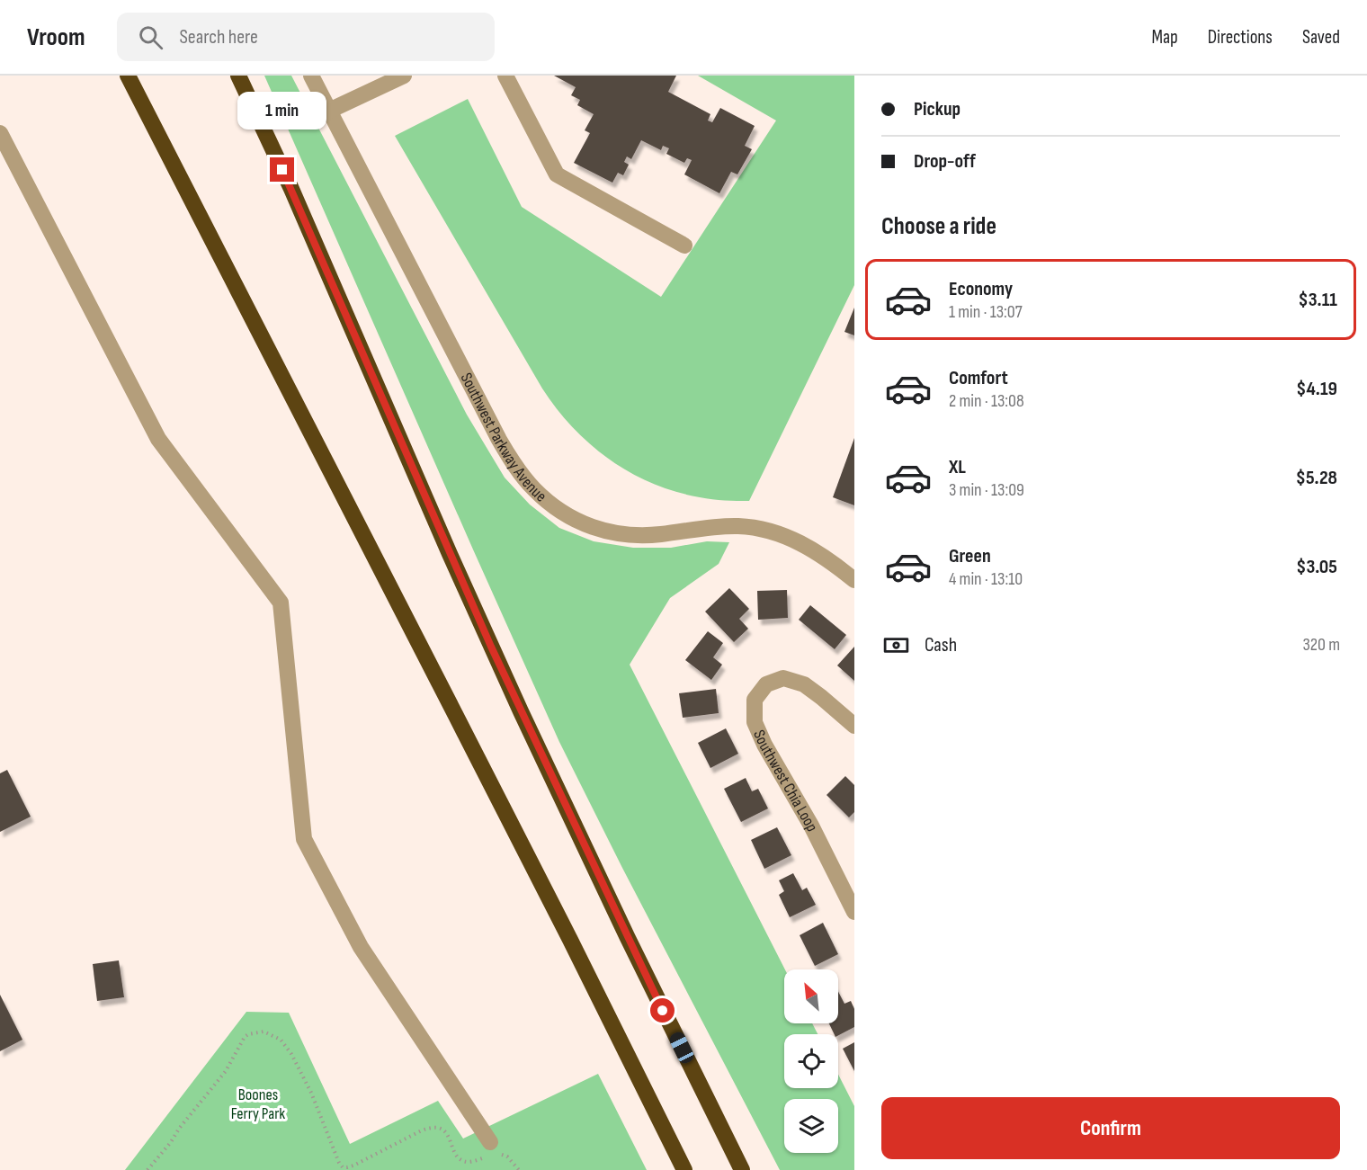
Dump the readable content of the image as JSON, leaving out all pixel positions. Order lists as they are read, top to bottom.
{
  "streets": {
    "street": ["Southwest Parkway Avenue", "Southwest Chia Loop"]
  },
  "parks": ["Boones Ferry Park"],
  "north": "top left",
  "page": {
    "header": "Vroom",
    "search": "Search here",
    "nav": ["Map", "Directions", "Saved"],
    "banner": ["Pickup", "Drop-off"],
    "bubble": "1 min",
    "heading": "Choose a ride",
    "list": [
      {
        "name": "Economy",
        "note": "1 min · 13:07",
        "value": "$3.11"
      },
      {
        "name": "Comfort",
        "note": "2 min · 13:08",
        "value": "$4.19"
      },
      {
        "name": "XL",
        "note": "3 min · 13:09",
        "value": "$5.28"
      },
      {
        "name": "Green",
        "note": "4 min · 13:10",
        "value": "$3.05"
      }
    ],
    "pay": ["Cash", "320 m"],
    "buttons": "Confirm"
  }
}
